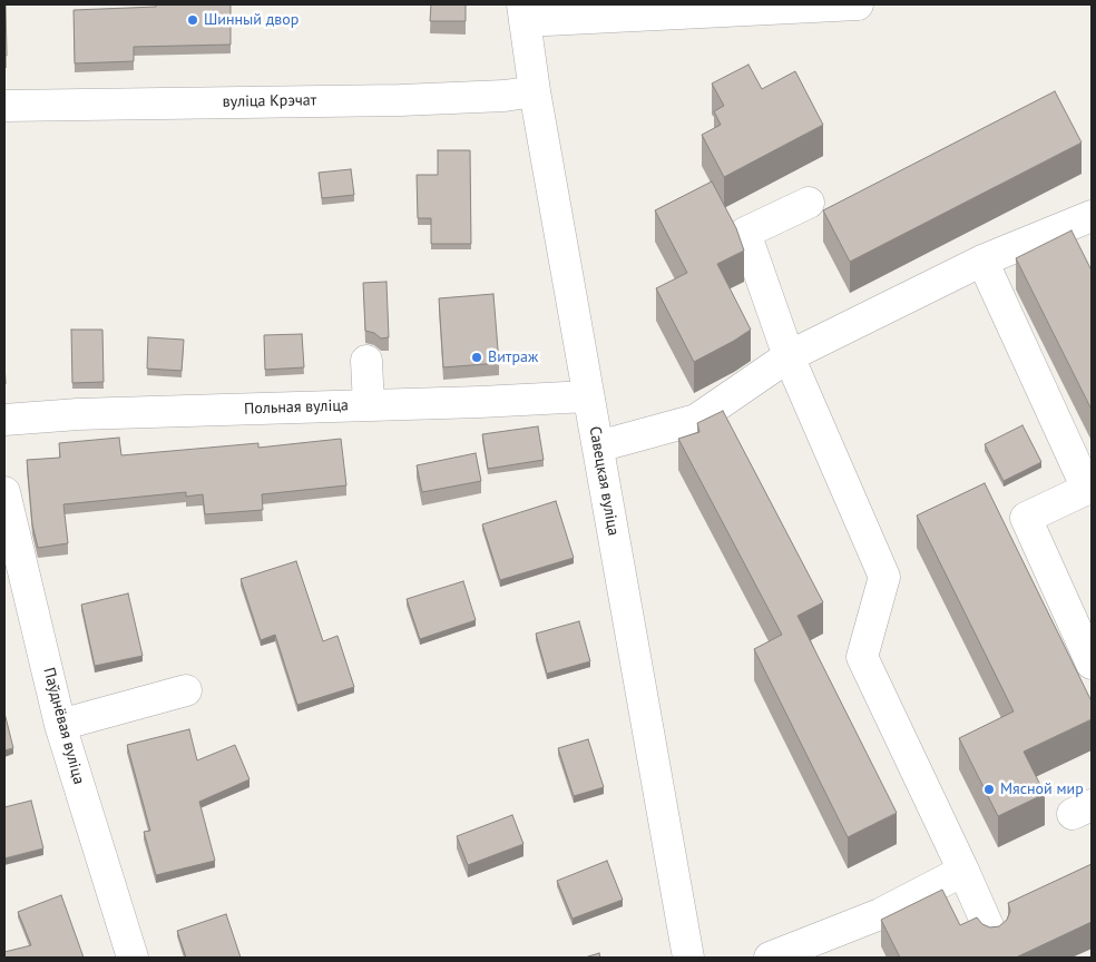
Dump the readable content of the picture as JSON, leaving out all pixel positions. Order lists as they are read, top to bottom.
{
  "streets": {
    "street": [
      "вуліца Крэчат",
      "Польная вуліца",
      "Савецкая вуліца",
      "Паўднёвая вуліца"
    ]
  },
  "crossings": [
    ["вуліца Крэчат", "Савецкая вуліца"],
    ["Польная вуліца", "Савецкая вуліца"]
  ],
  "places": ["Шинный двор", "Витраж", "Мясной мир"]
}
